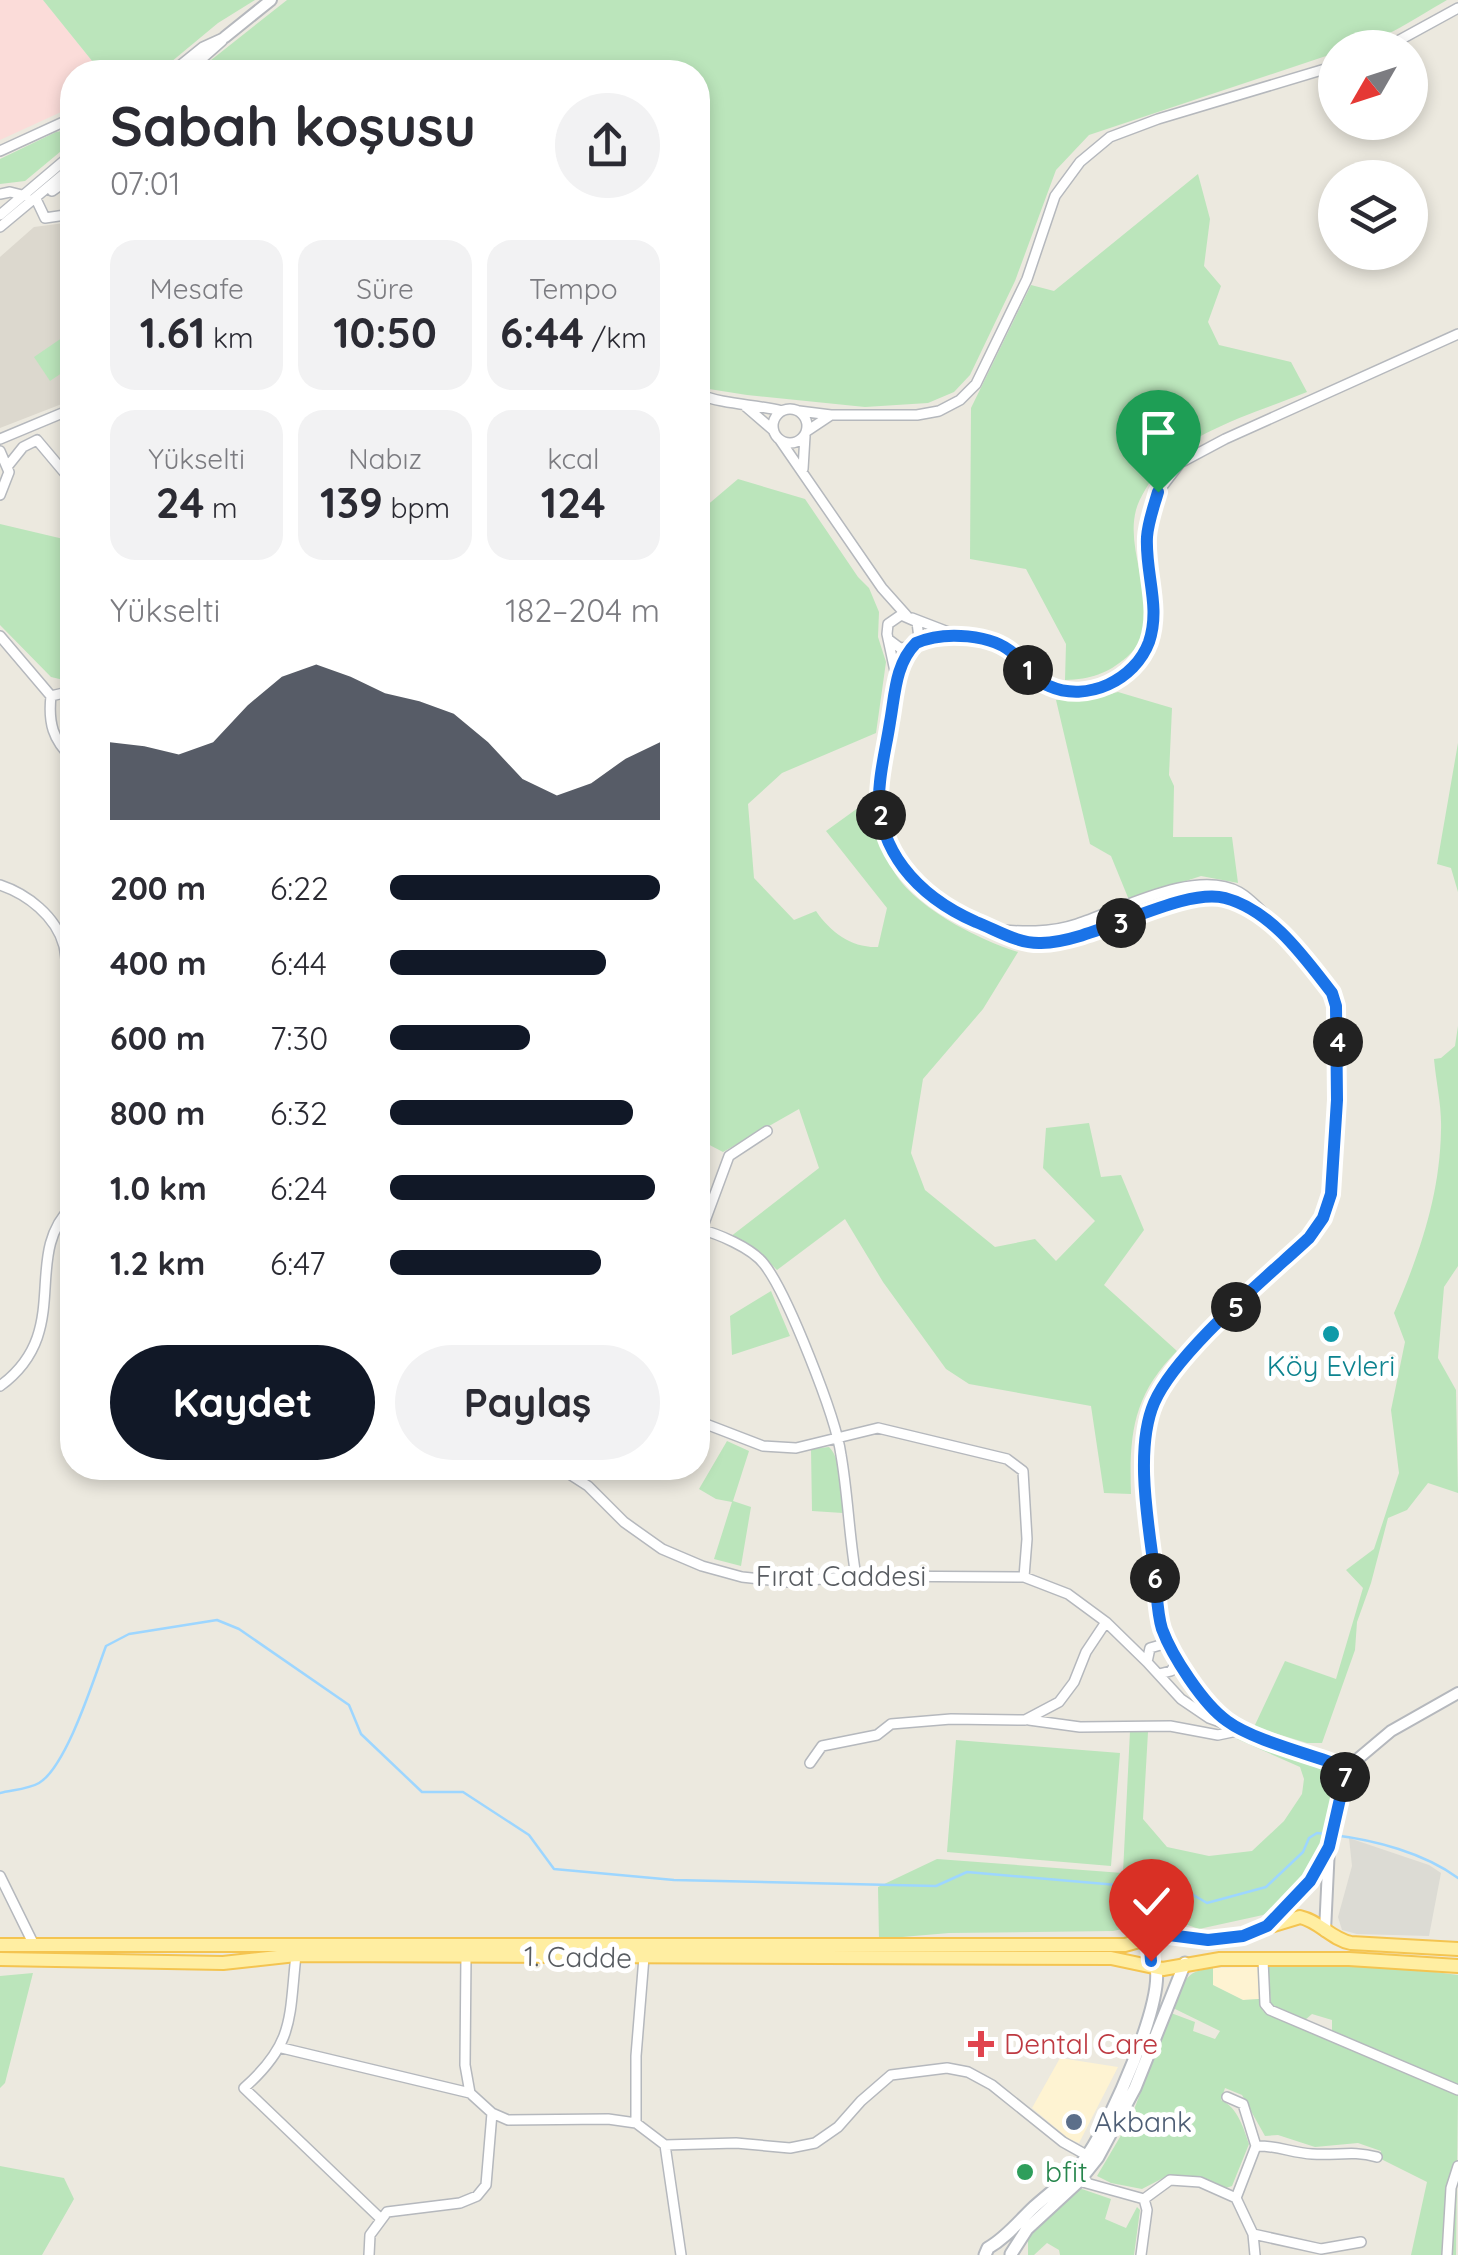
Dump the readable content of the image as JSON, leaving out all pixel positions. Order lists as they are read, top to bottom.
{
  "streets": {
    "main road": ["1. Cadde"],
    "street": ["Fırat Caddesi"]
  },
  "places": {
    "other": ["Köy Evleri", "Akbank", "bfit"],
    "health": ["Dental Care"]
  },
  "north": "bottom left",
  "page": {
    "heading": ["Sabah koşusu", "07:01"],
    "stats": [
      ["Mesafe", "1.61 km"],
      ["Süre", "10:50"],
      ["Tempo", "6:44 /km"],
      ["Yükselti", "24 m"],
      ["Nabız", "139 bpm"],
      ["kcal", "124"]
    ],
    "chart": ["Yükselti", "182–204 m"],
    "pins": [
      "1",
      "2",
      "3",
      "4",
      "5",
      "6",
      "7"
    ],
    "list": [
      {
        "name": "200 m",
        "note": "6:22"
      },
      {
        "name": "400 m",
        "note": "6:44"
      },
      {
        "name": "600 m",
        "note": "7:30"
      },
      {
        "name": "800 m",
        "note": "6:32"
      },
      {
        "name": "1.0 km",
        "note": "6:24"
      },
      {
        "name": "1.2 km",
        "note": "6:47"
      }
    ],
    "buttons": ["Kaydet", "Paylaş"]
  }
}
